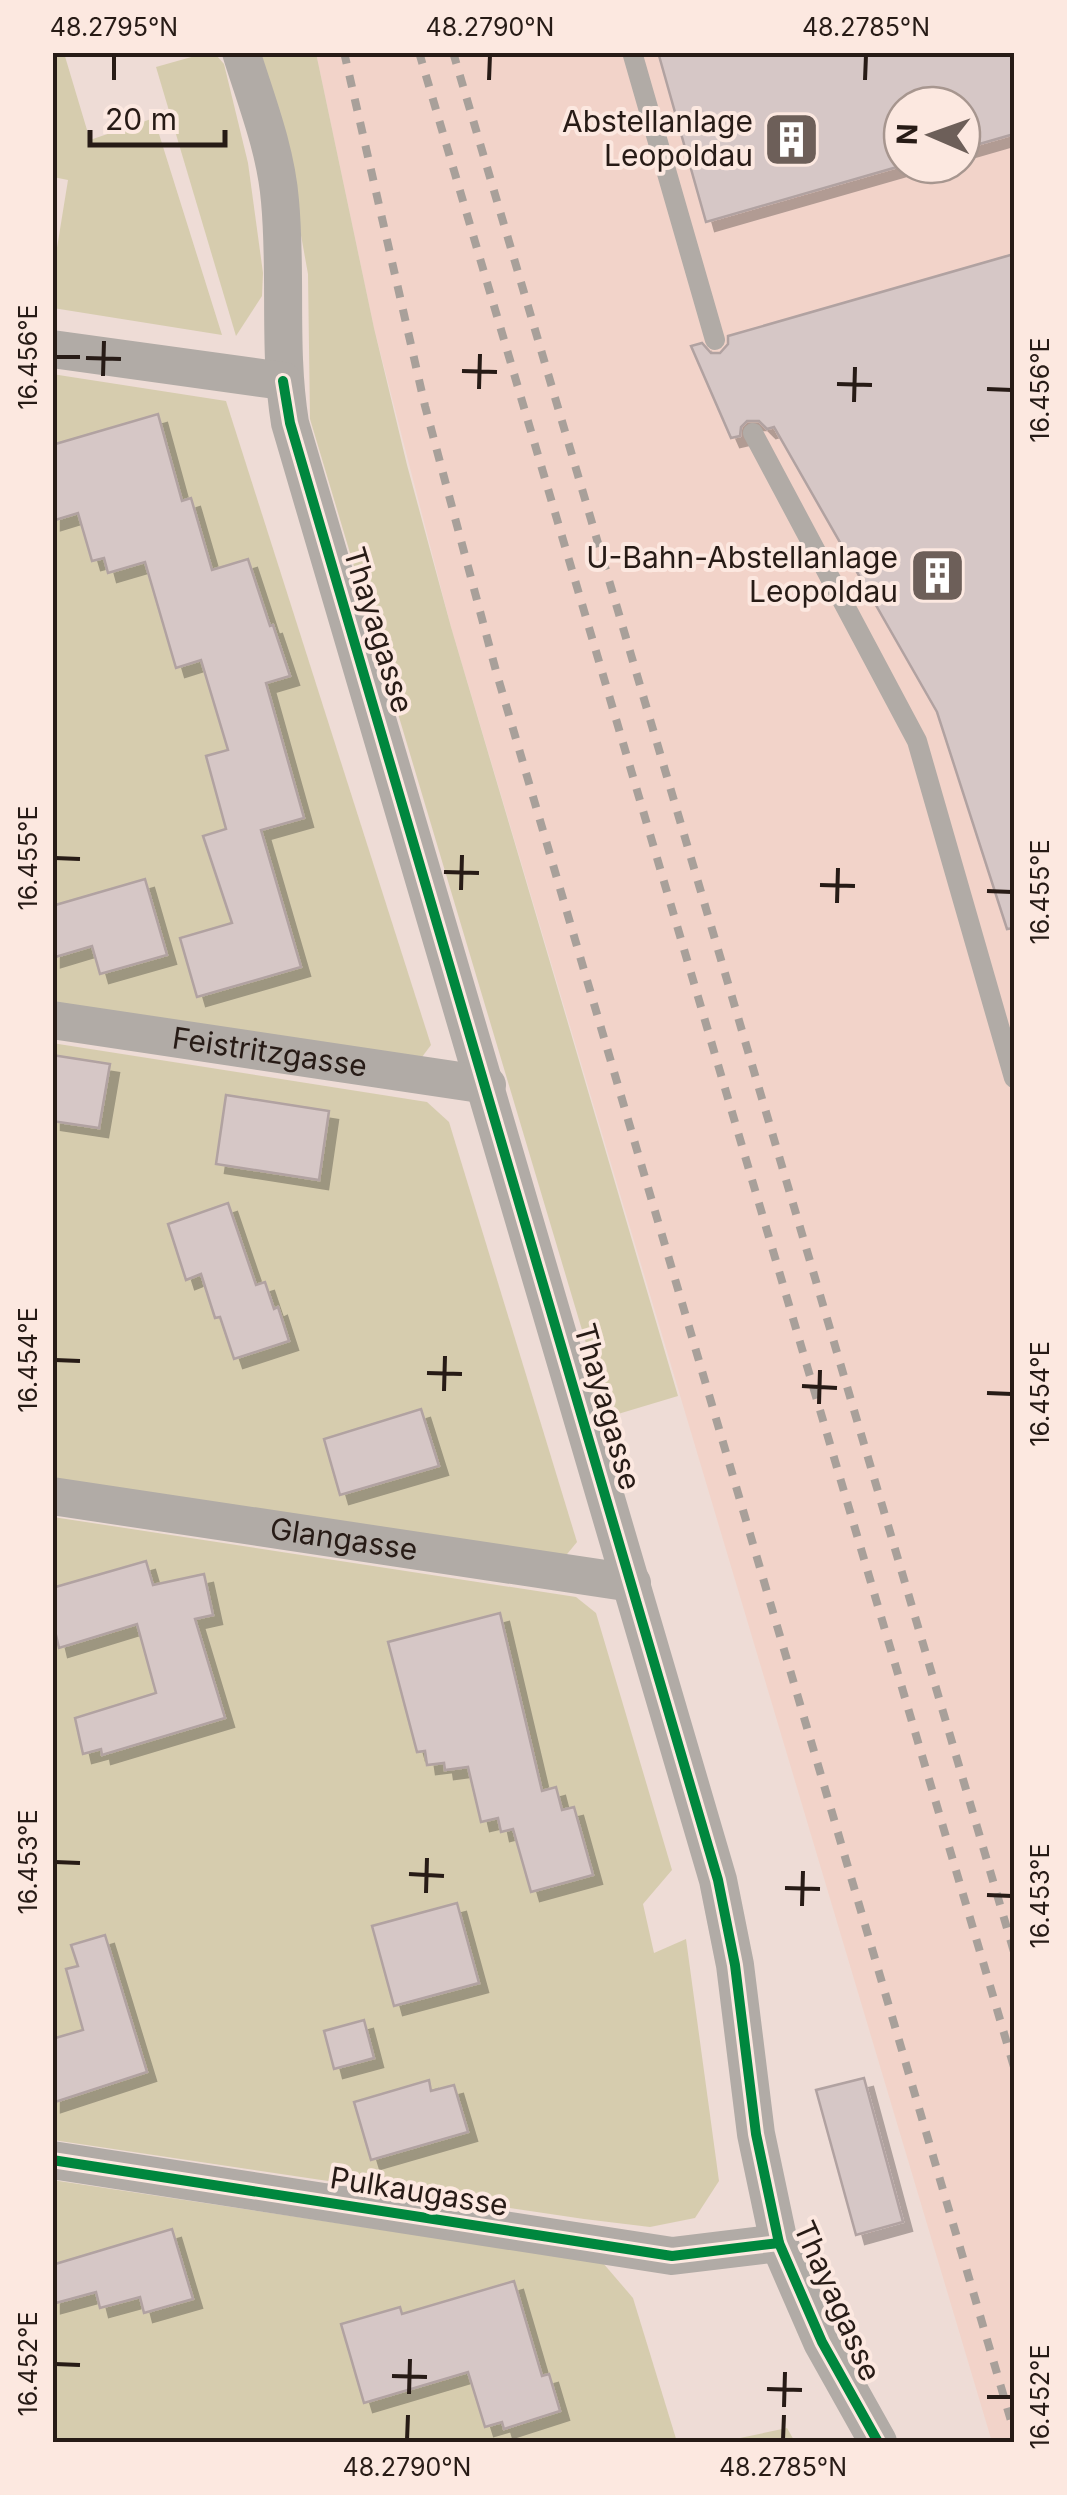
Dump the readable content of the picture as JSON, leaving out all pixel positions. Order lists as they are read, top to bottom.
{
  "streets": {
    "street": [
      "Thayagasse",
      "Feistritzgasse",
      "Glangasse",
      "Pulkaugasse"
    ]
  },
  "crossings": [
    ["Thayagasse", "Feistritzgasse"],
    ["Thayagasse", "Glangasse"],
    ["Thayagasse", "Pulkaugasse"]
  ],
  "places": {
    "building": ["Abstellanlage Leopoldau", "U-Bahn-Abstellanlage Leopoldau"]
  },
  "scale_bar": "20 m",
  "north": "left",
  "coordinates": [
    "48.2795°N",
    "48.2790°N",
    "48.2785°N",
    "16.456°E",
    "16.455°E",
    "16.454°E",
    "16.453°E",
    "16.452°E"
  ]
}
